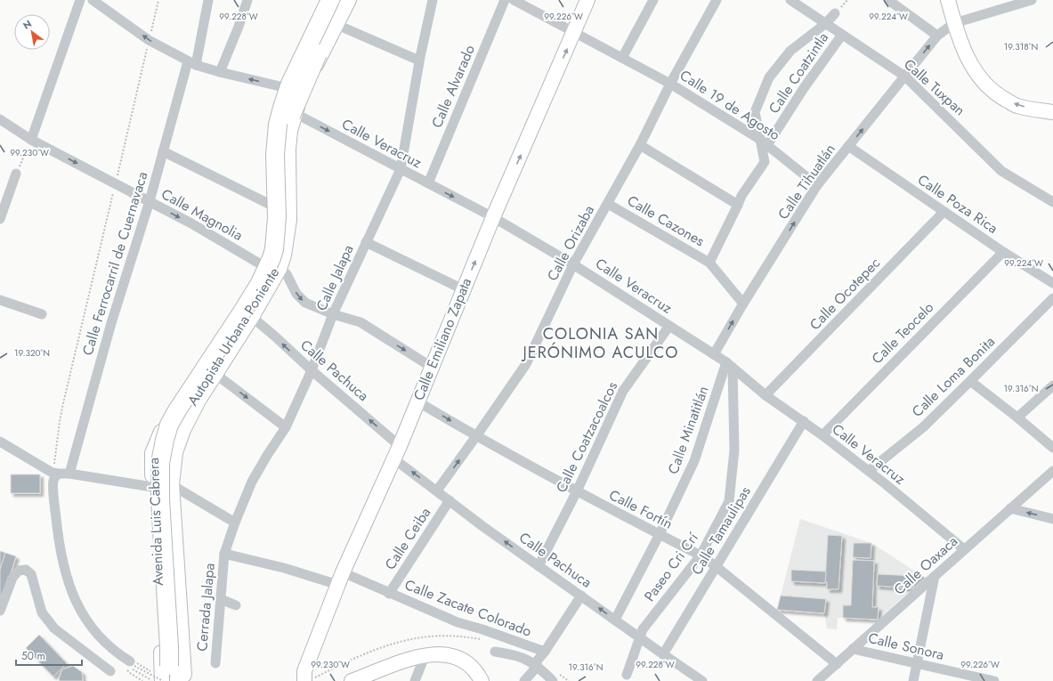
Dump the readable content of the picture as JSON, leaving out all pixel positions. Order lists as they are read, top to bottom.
{
  "streets": {
    "highway": ["Autopista Urbana Poniente"],
    "main road": ["Calle Emiliano Zapata", "Avenida Luis Cabrera"],
    "street": [
      "Calle Coatzintla",
      "Calle Alvarado",
      "Calle Tuxpan",
      "Calle 19 de Agosto",
      "Calle Veracruz",
      "Calle Tihuatlán",
      "Calle Poza Rica",
      "Calle Magnolia",
      "Calle Cazones",
      "Calle Orizaba",
      "Calle Ferrocarril de Cuernavaca",
      "Calle Jalapa",
      "Calle Ocotepec",
      "Calle Teocelo",
      "Calle Pachuca",
      "Calle Loma Bonita",
      "Calle Minatitlán",
      "Calle Coatzacoalcos",
      "Calle Fortín",
      "Calle Tamaulipas",
      "Calle Ceiba",
      "Calle Oaxaca",
      "Paseo Cri Crí",
      "Cerrada Jalapa",
      "Calle Zacate Colorado",
      "Calle Sonora"
    ]
  },
  "crossings": [
    ["Calle Coatzintla", "Calle Tuxpan"],
    ["Calle Coatzintla", "Calle 19 de Agosto"],
    ["Calle Alvarado", "Calle Veracruz"],
    ["Calle Tuxpan", "Calle Tihuatlán"],
    ["Calle 19 de Agosto", "Calle Tihuatlán"],
    ["Calle 19 de Agosto", "Calle Orizaba"],
    ["Calle 19 de Agosto", "Calle Emiliano Zapata"],
    ["Calle Veracruz", "Calle Tihuatlán"],
    ["Calle Veracruz", "Calle Orizaba"],
    ["Calle Veracruz", "Calle Jalapa"],
    ["Calle Veracruz", "Calle Ocotepec"],
    ["Calle Veracruz", "Calle Teocelo"],
    ["Calle Veracruz", "Calle Emiliano Zapata"],
    ["Calle Veracruz", "Calle Loma Bonita"],
    ["Calle Veracruz", "Calle Minatitlán"],
    ["Calle Veracruz", "Calle Coatzacoalcos"],
    ["Calle Veracruz", "Avenida Luis Cabrera"],
    ["Calle Veracruz", "Calle Tamaulipas"],
    ["Calle Veracruz", "Calle Oaxaca"],
    ["Calle Veracruz", "Paseo Cri Crí"],
    ["Calle Tihuatlán", "Calle Poza Rica"],
    ["Calle Poza Rica", "Calle Ocotepec"],
    ["Calle Poza Rica", "Calle Teocelo"],
    ["Calle Magnolia", "Calle Ferrocarril de Cuernavaca"],
    ["Calle Magnolia", "Avenida Luis Cabrera"],
    ["Calle Cazones", "Calle Orizaba"],
    ["Calle Orizaba", "Calle Pachuca"],
    ["Calle Orizaba", "Calle Fortín"],
    ["Calle Jalapa", "Calle Pachuca"],
    ["Calle Jalapa", "Cerrada Jalapa"],
    ["Calle Jalapa", "Calle Zacate Colorado"],
    ["Autopista Urbana Poniente", "Avenida Luis Cabrera"],
    ["Calle Emiliano Zapata", "Calle Pachuca"],
    ["Calle Emiliano Zapata", "Calle Fortín"],
    ["Calle Emiliano Zapata", "Calle Zacate Colorado"],
    ["Calle Pachuca", "Calle Minatitlán"],
    ["Calle Pachuca", "Calle Coatzacoalcos"],
    ["Calle Pachuca", "Avenida Luis Cabrera"],
    ["Calle Pachuca", "Calle Tamaulipas"],
    ["Calle Pachuca", "Calle Ceiba"],
    ["Calle Pachuca", "Paseo Cri Crí"],
    ["Calle Minatitlán", "Calle Fortín"],
    ["Calle Minatitlán", "Paseo Cri Crí"],
    ["Calle Coatzacoalcos", "Calle Fortín"],
    ["Calle Fortín", "Calle Tamaulipas"],
    ["Calle Fortín", "Calle Oaxaca"],
    ["Calle Fortín", "Paseo Cri Crí"],
    ["Calle Ceiba", "Calle Zacate Colorado"],
    ["Calle Oaxaca", "Calle Sonora"],
    ["Cerrada Jalapa", "Calle Zacate Colorado"]
  ],
  "one_way": ["Calle Emiliano Zapata"],
  "districts": ["COLONIA SAN JERÓNIMO ACULCO"],
  "scale_bar": "50 m",
  "north": "top left",
  "coordinates": [
    "99.226°W",
    "99.228°W",
    "99.224°W",
    "19.318°N",
    "99.230°W",
    "19.320°N",
    "19.316°N"
  ]
}
